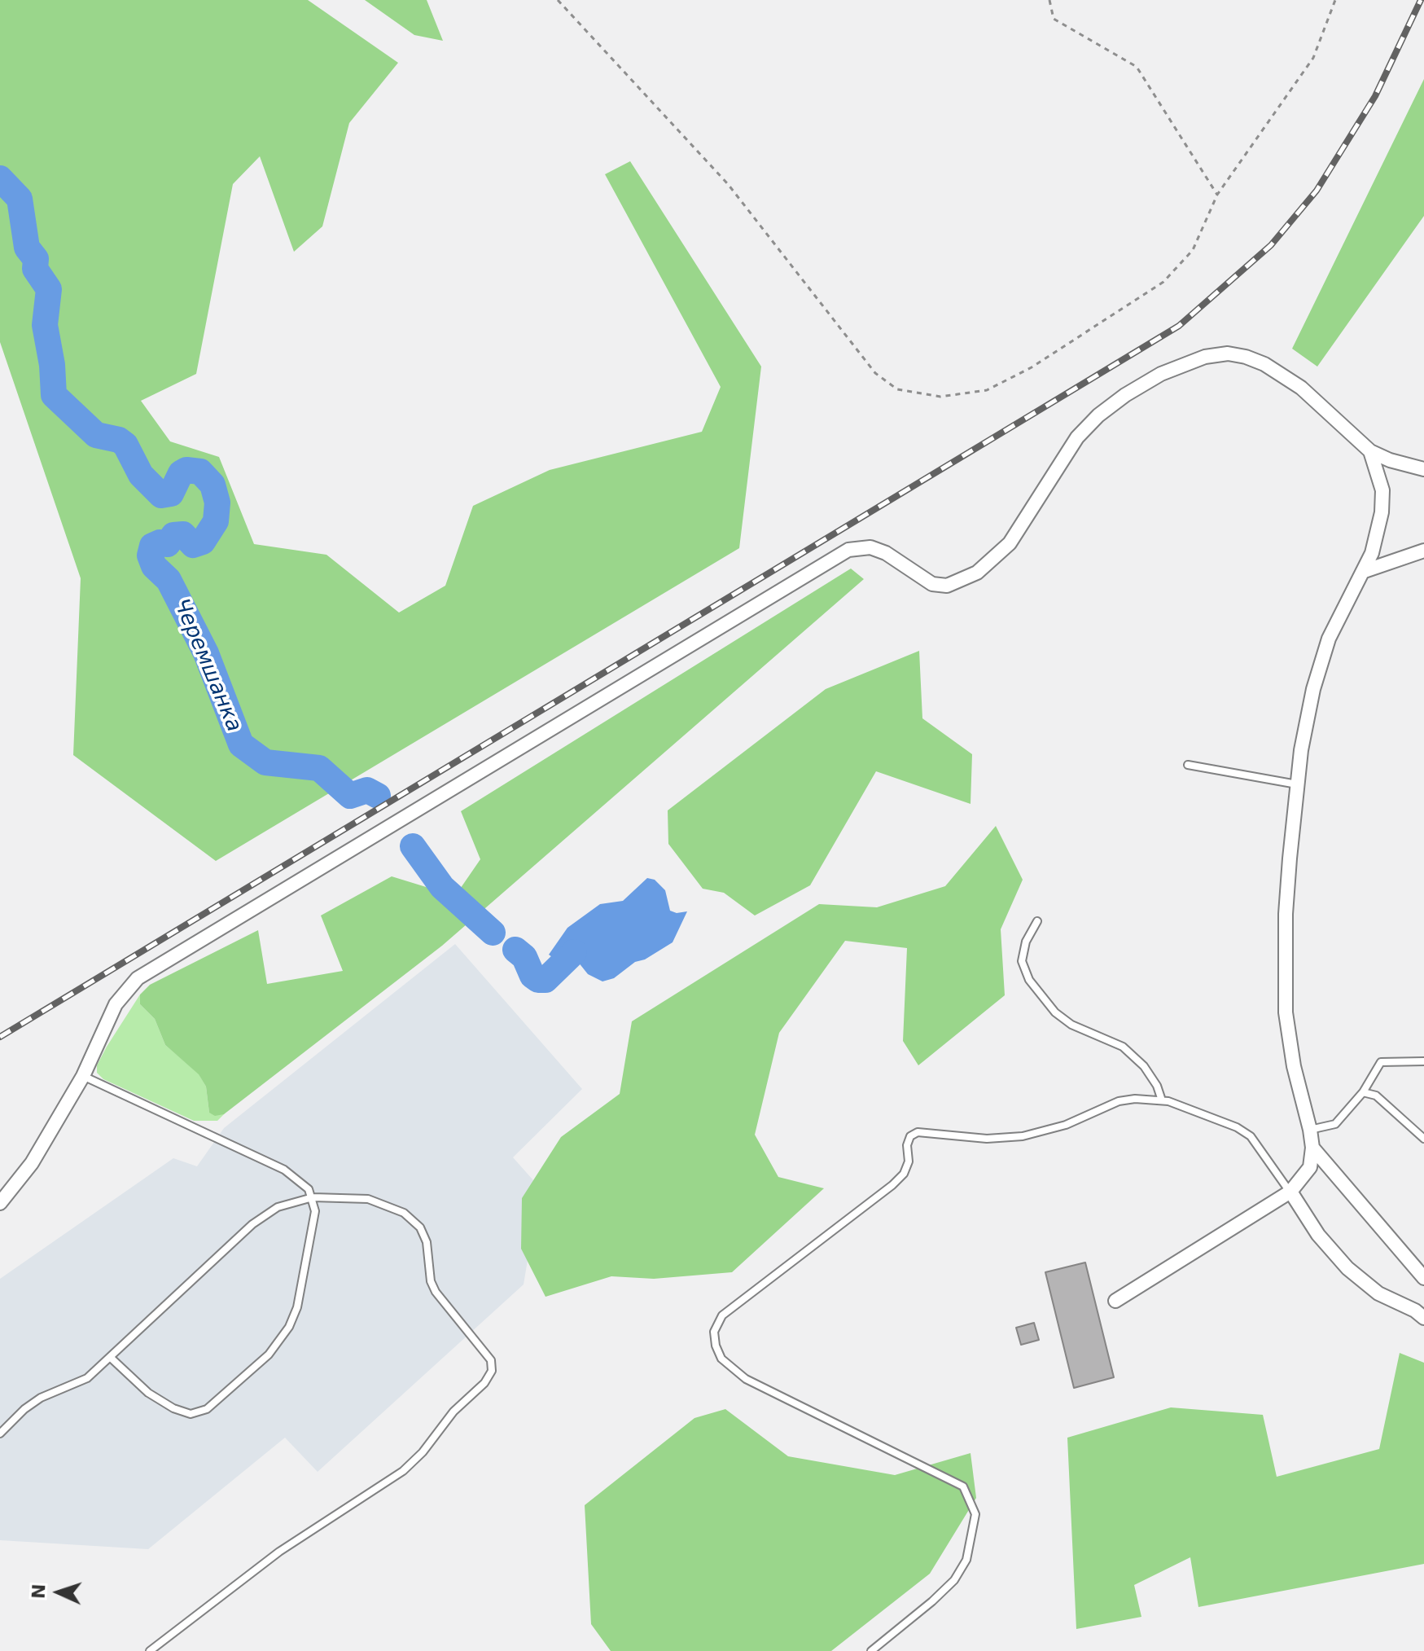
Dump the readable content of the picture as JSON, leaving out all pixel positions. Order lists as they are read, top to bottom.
{
  "water": ["Черемшанка"],
  "north": "left"
}
